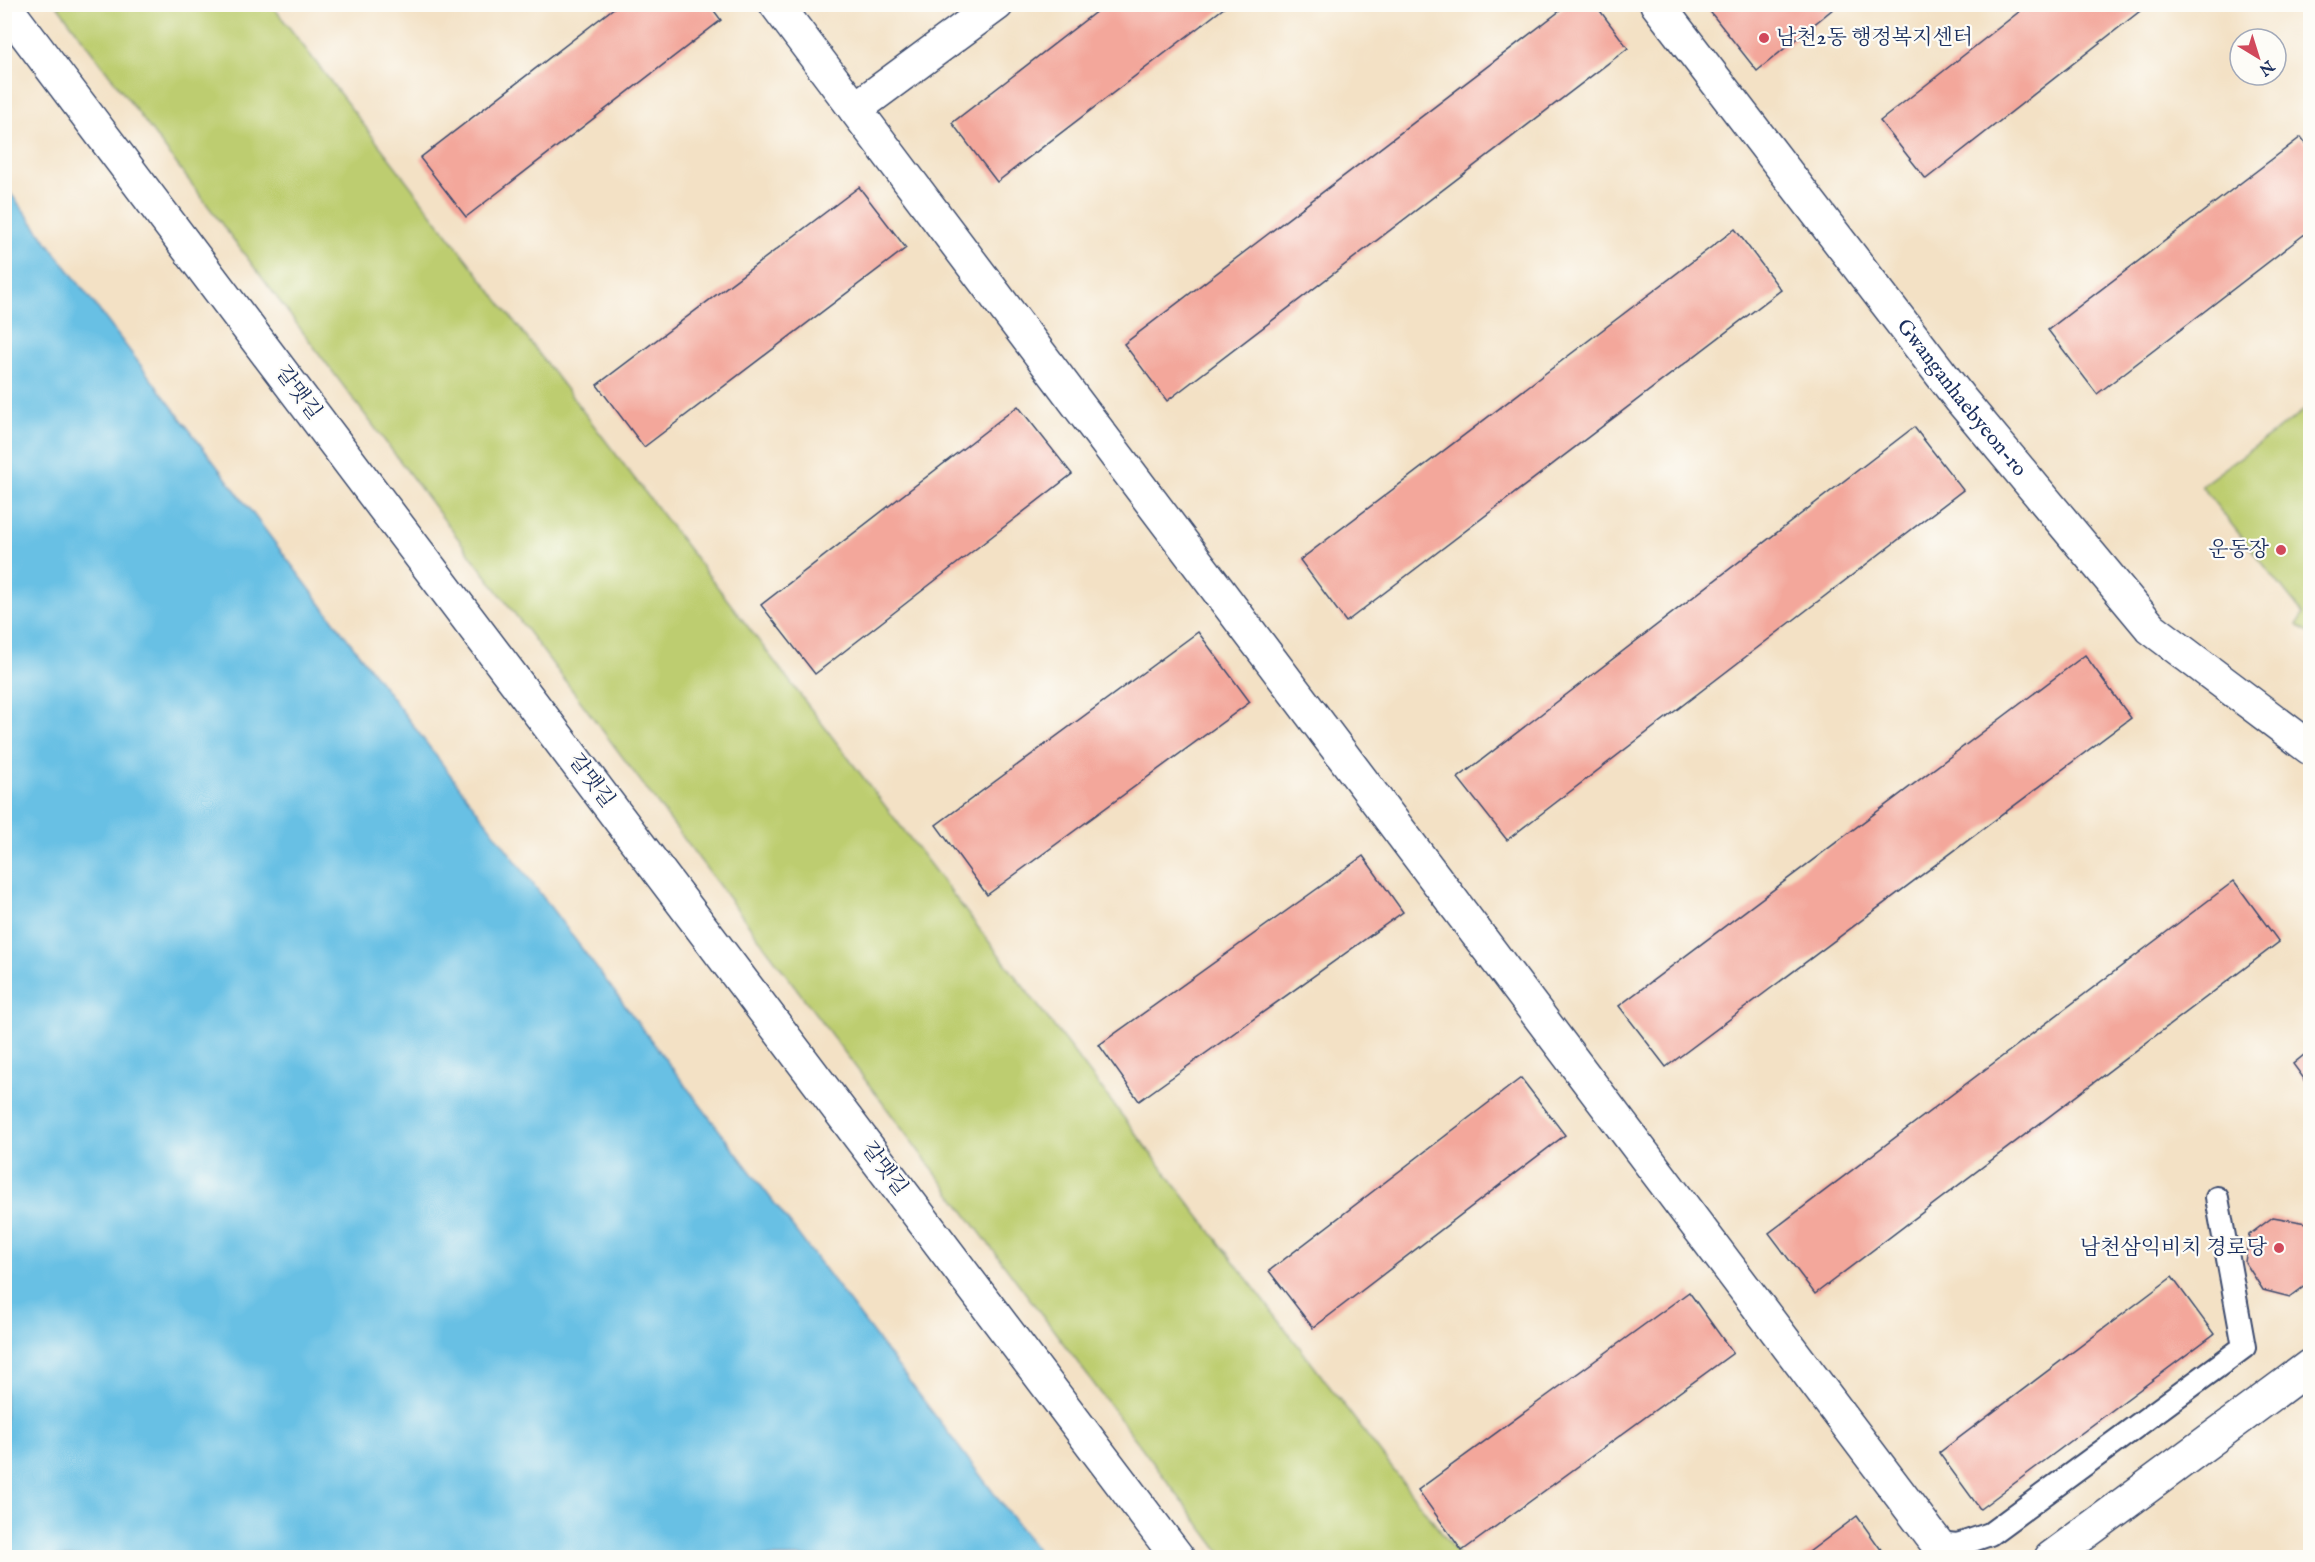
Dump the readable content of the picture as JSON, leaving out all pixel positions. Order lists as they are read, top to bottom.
{
  "streets": {
    "street": ["갈맷길", "Gwanganhaebyeon-ro"]
  },
  "places": ["남천2동 행정복지센터", "운동장", "남천삼익비치 경로당"],
  "north": "bottom right"
}
